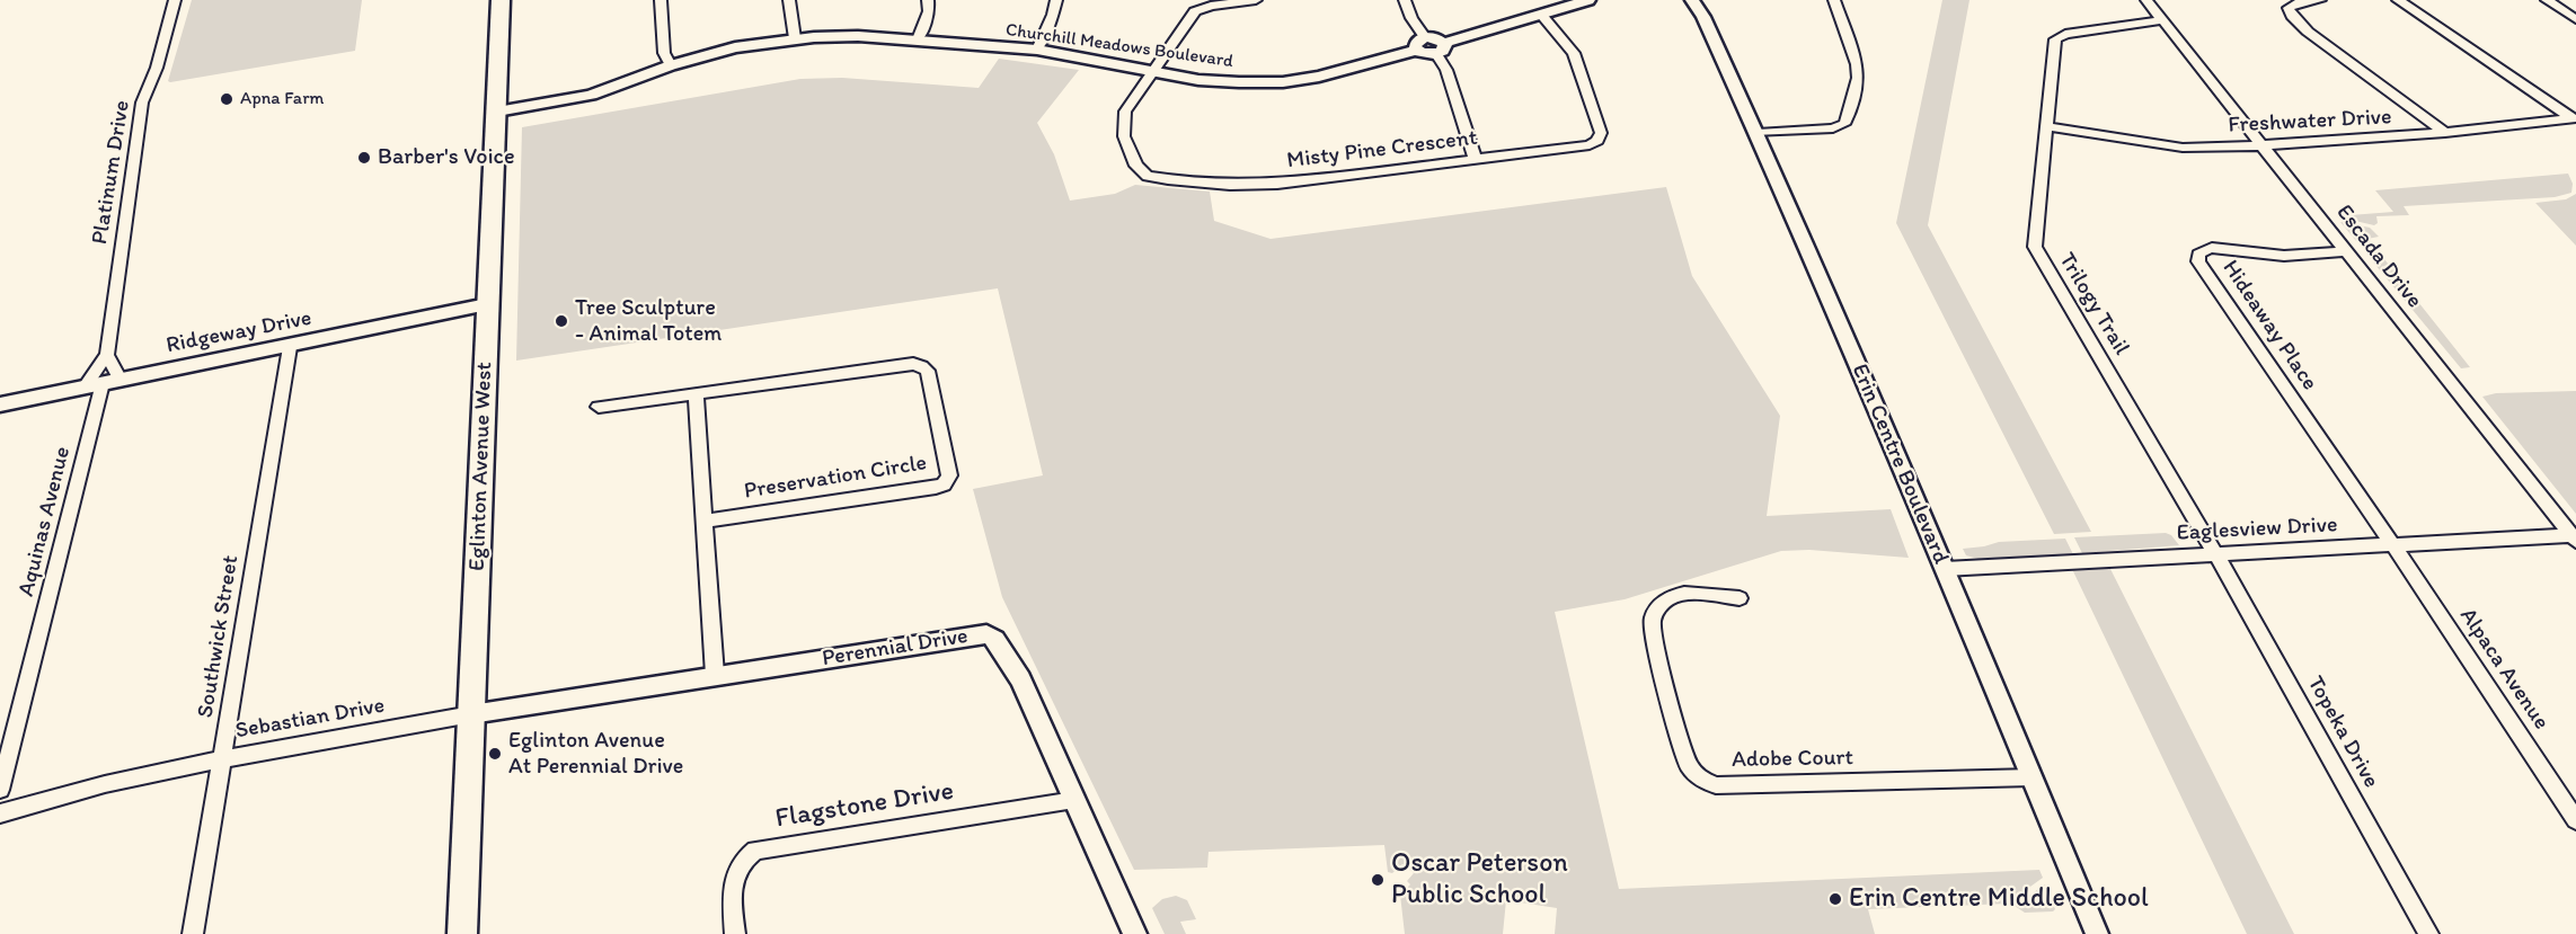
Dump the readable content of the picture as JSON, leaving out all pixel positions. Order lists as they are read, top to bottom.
{
  "streets": {
    "main road": ["Eglinton Avenue West"],
    "street": [
      "Churchill Meadows Boulevard",
      "Freshwater Drive",
      "Misty Pine Crescent",
      "Platinum Drive",
      "Escada Drive",
      "Trilogy Trail",
      "Hideaway Place",
      "Ridgeway Drive",
      "Erin Centre Boulevard",
      "Preservation Circle",
      "Aquinas Avenue",
      "Eaglesview Drive",
      "Southwick Street",
      "Perennial Drive",
      "Alpaca Avenue",
      "Sebastian Drive",
      "Topeka Drive",
      "Adobe Court",
      "Flagstone Drive"
    ]
  },
  "crossings": [
    ["Churchill Meadows Boulevard", "Misty Pine Crescent"],
    ["Churchill Meadows Boulevard", "Eglinton Avenue West"],
    ["Freshwater Drive", "Escada Drive"],
    ["Freshwater Drive", "Trilogy Trail"],
    ["Platinum Drive", "Ridgeway Drive"],
    ["Platinum Drive", "Aquinas Avenue"],
    ["Escada Drive", "Trilogy Trail"],
    ["Escada Drive", "Hideaway Place"],
    ["Escada Drive", "Eaglesview Drive"],
    ["Trilogy Trail", "Eaglesview Drive"],
    ["Trilogy Trail", "Topeka Drive"],
    ["Hideaway Place", "Eaglesview Drive"],
    ["Hideaway Place", "Alpaca Avenue"],
    ["Ridgeway Drive", "Eglinton Avenue West"],
    ["Ridgeway Drive", "Aquinas Avenue"],
    ["Ridgeway Drive", "Southwick Street"],
    ["Erin Centre Boulevard", "Eaglesview Drive"],
    ["Erin Centre Boulevard", "Adobe Court"],
    ["Eglinton Avenue West", "Perennial Drive"],
    ["Eglinton Avenue West", "Sebastian Drive"],
    ["Eaglesview Drive", "Alpaca Avenue"],
    ["Eaglesview Drive", "Topeka Drive"],
    ["Southwick Street", "Sebastian Drive"],
    ["Perennial Drive", "Sebastian Drive"],
    ["Perennial Drive", "Flagstone Drive"]
  ],
  "places": [
    "Apna Farm",
    "Barber's Voice",
    "Tree Sculpture - Animal Totem",
    "Eglinton Avenue At Perennial Drive",
    "Oscar Peterson Public School",
    "Erin Centre Middle School"
  ]
}
